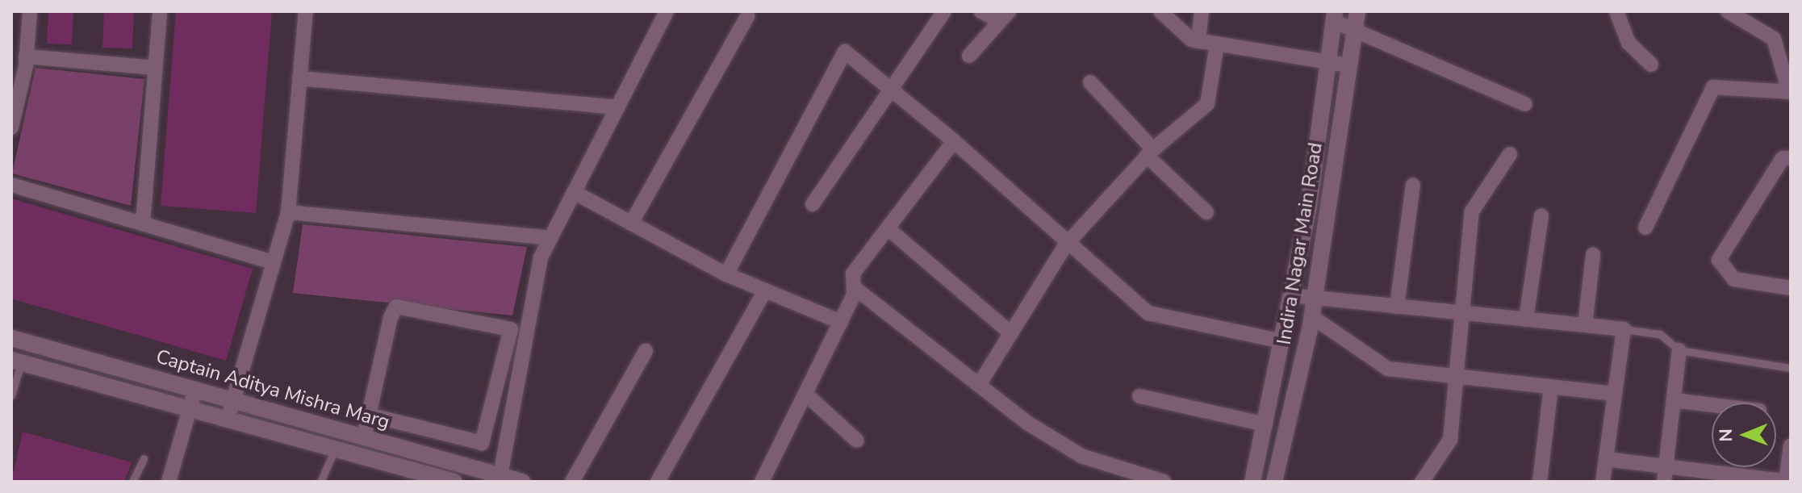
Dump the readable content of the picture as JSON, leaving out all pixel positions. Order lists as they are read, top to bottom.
{
  "streets": {
    "street": ["Indira Nagar Main Road", "Captain Aditya Mishra Marg"]
  },
  "north": "left"
}
